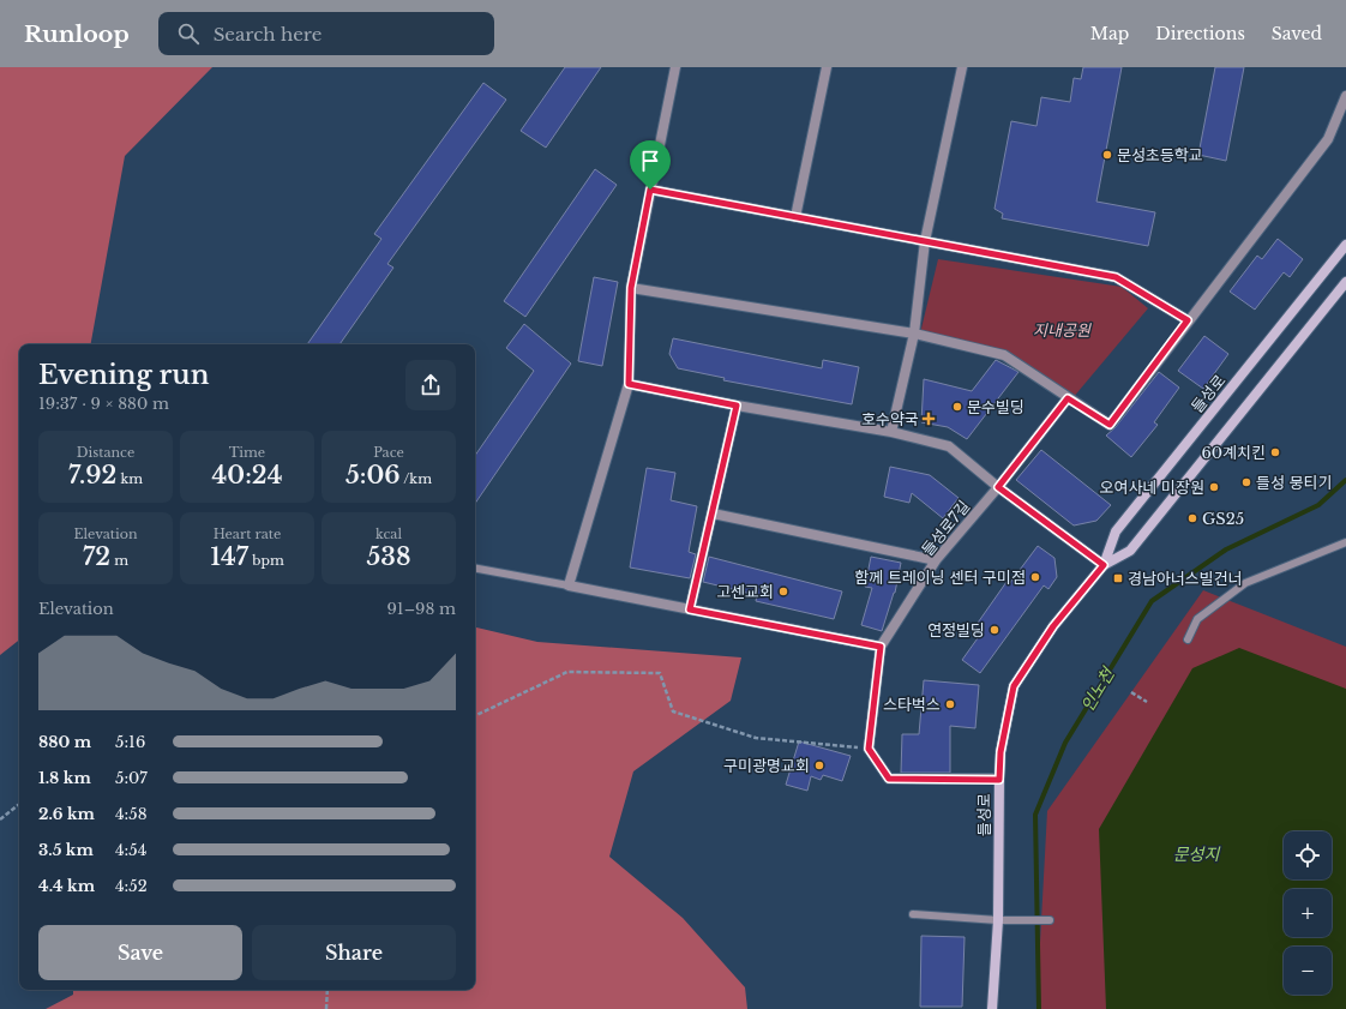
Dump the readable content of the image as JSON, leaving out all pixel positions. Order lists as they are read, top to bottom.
{
  "streets": {
    "street": ["들성로", "들성로7길"]
  },
  "water": ["인노천", "문성지"],
  "parks": ["지내공원"],
  "places": {
    "other": [
      "문성초등학교",
      "문수빌딩",
      "60계치킨",
      "들성 뭉티기",
      "오여사네 미장원",
      "GS25",
      "함께 트레이닝 센터 구미점",
      "고센교회",
      "연정빌딩",
      "스타벅스",
      "구미광명교회"
    ],
    "health": ["호수약국"],
    "transit": ["경남아너스빌건너"]
  },
  "page": {
    "header": "Runloop",
    "search": "Search here",
    "nav": ["Map", "Directions", "Saved"],
    "heading": ["Evening run", "19:37 · 9 × 880 m"],
    "stats": [
      ["Distance", "7.92 km"],
      ["Time", "40:24"],
      ["Pace", "5:06 /km"],
      ["Elevation", "72 m"],
      ["Heart rate", "147 bpm"],
      ["kcal", "538"]
    ],
    "chart": ["Elevation", "91–98 m"],
    "list": [
      {
        "name": "880 m",
        "note": "5:16"
      },
      {
        "name": "1.8 km",
        "note": "5:07"
      },
      {
        "name": "2.6 km",
        "note": "4:58"
      },
      {
        "name": "3.5 km",
        "note": "4:54"
      },
      {
        "name": "4.4 km",
        "note": "4:52"
      }
    ],
    "map_buttons": ["+", "−"],
    "buttons": ["Save", "Share"]
  }
}
